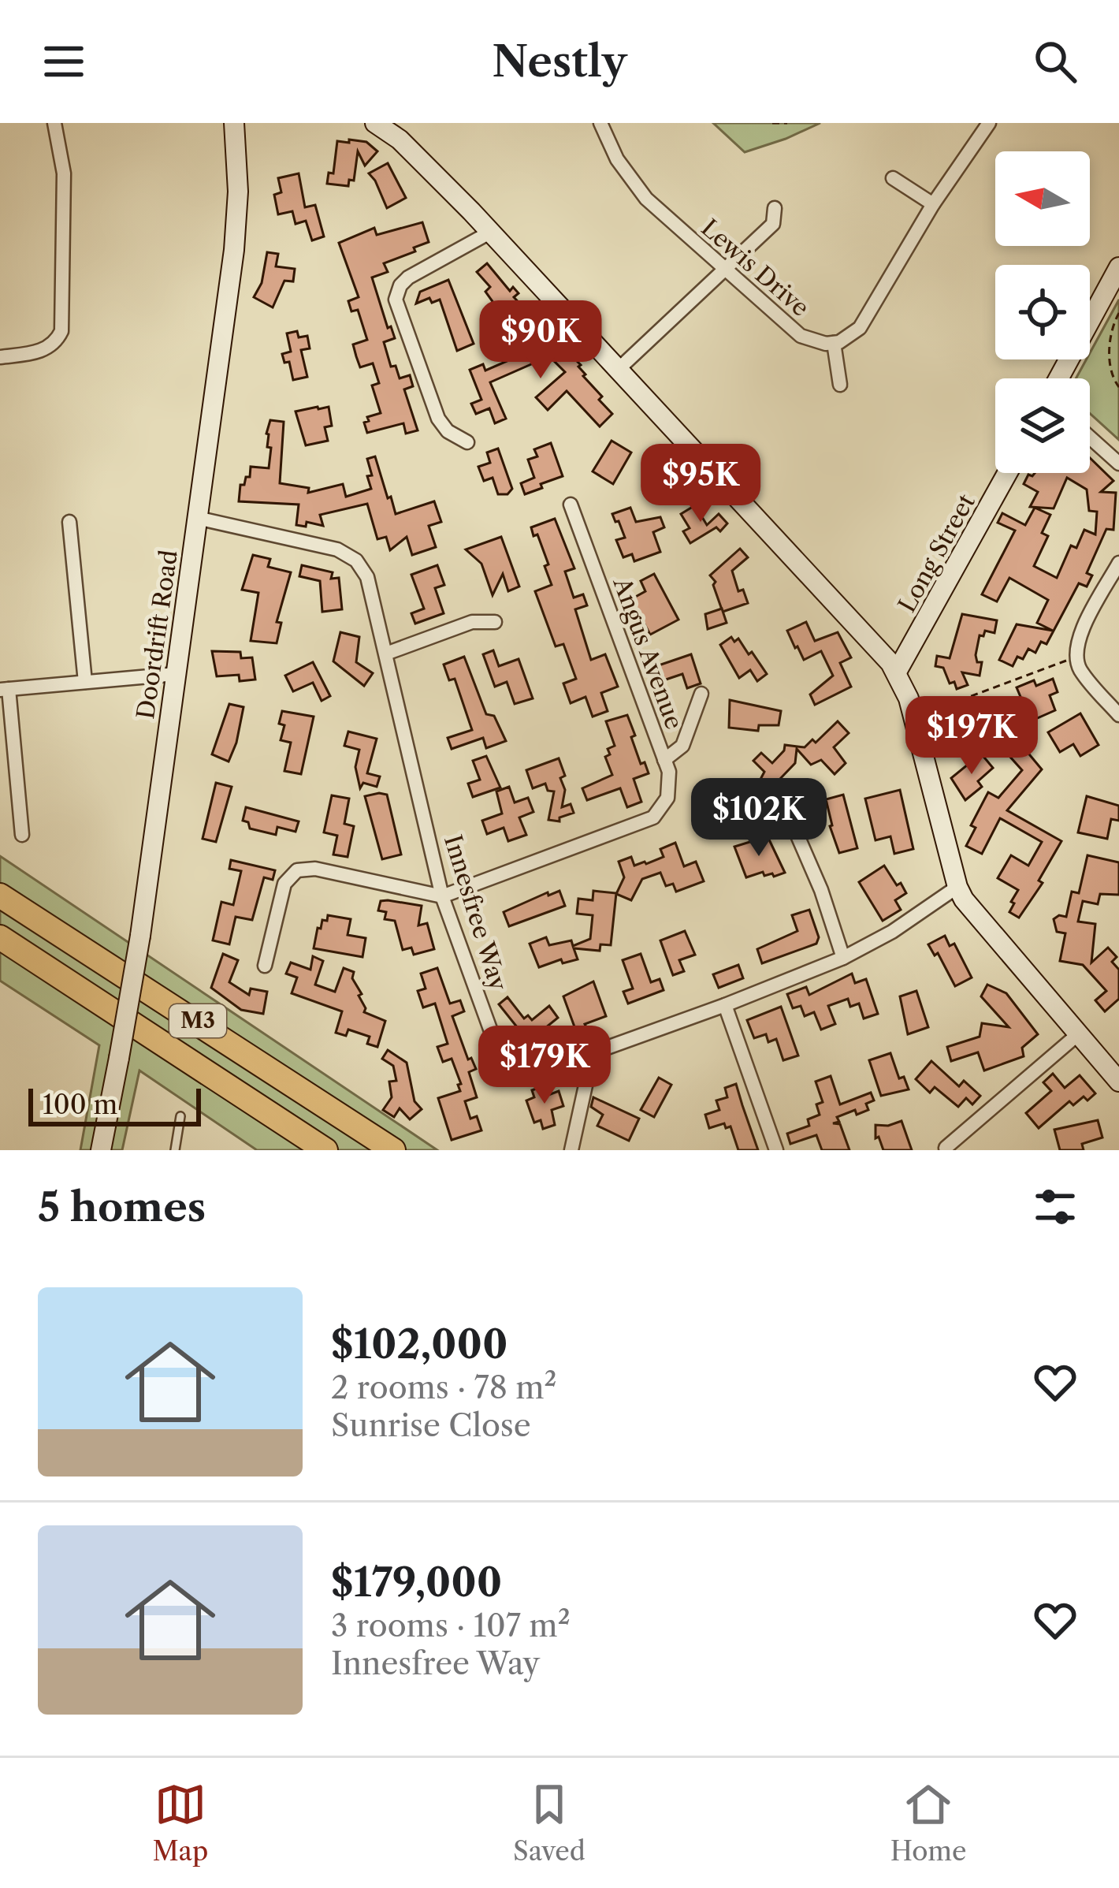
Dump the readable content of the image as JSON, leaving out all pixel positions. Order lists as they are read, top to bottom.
{
  "streets": {
    "highway": ["M3"],
    "street": [
      "Lewis Drive",
      "Long Street",
      "Doordrift Road",
      "Angus Avenue",
      "Innesfree Way"
    ]
  },
  "crossings": [
    ["Doordrift Road", "Innesfree Way"],
    ["Angus Avenue", "Innesfree Way"]
  ],
  "scale_bar": "100 m",
  "north": "left",
  "page": {
    "header": "Nestly",
    "price": [
      "$90K",
      "$95K",
      "$197K",
      "$102K",
      "$179K"
    ],
    "scale": "100 m",
    "heading": "5 homes",
    "list": [
      {
        "name": "$102,000",
        "note": "2 rooms · 78 m² · Sunrise Close"
      },
      {
        "name": "$179,000",
        "note": "3 rooms · 107 m² · Innesfree Way"
      }
    ],
    "tabs": ["Map", "Saved", "Home"]
  }
}
